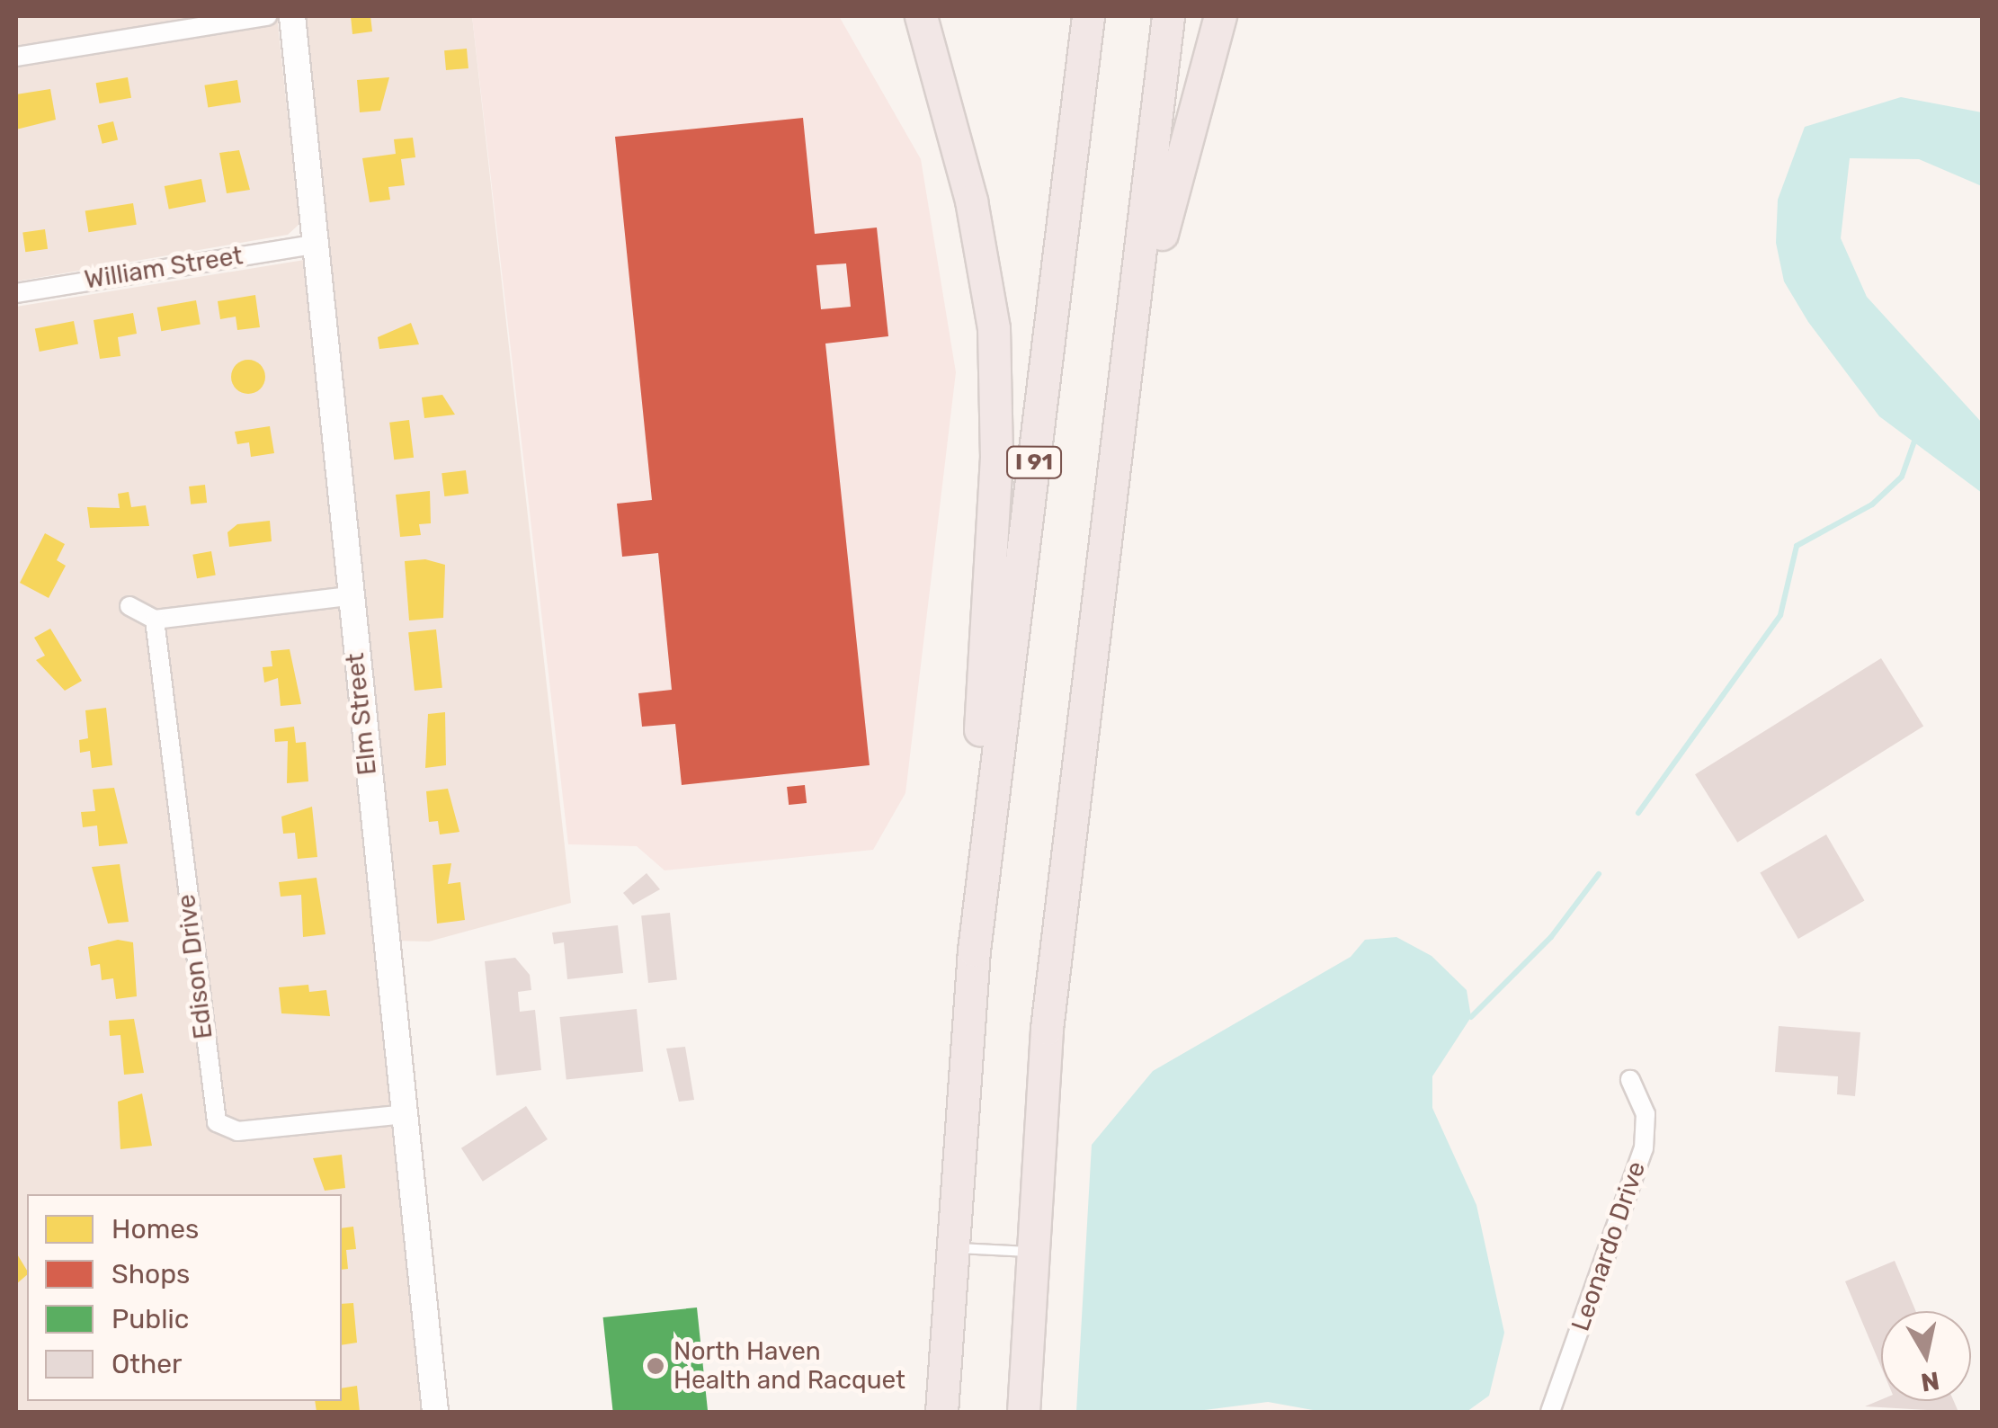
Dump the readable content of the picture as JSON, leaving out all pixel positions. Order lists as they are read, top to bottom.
{
  "streets": {
    "highway": ["I 91"],
    "street": [
      "William Street",
      "Elm Street",
      "Edison Drive",
      "Leonardo Drive"
    ]
  },
  "crossings": [
    ["William Street", "Elm Street"],
    ["Elm Street", "Edison Drive"]
  ],
  "places": ["North Haven Health and Racquet"],
  "legend": [
    "Homes",
    "Shops",
    "Public",
    "Other"
  ],
  "north": "bottom"
}
